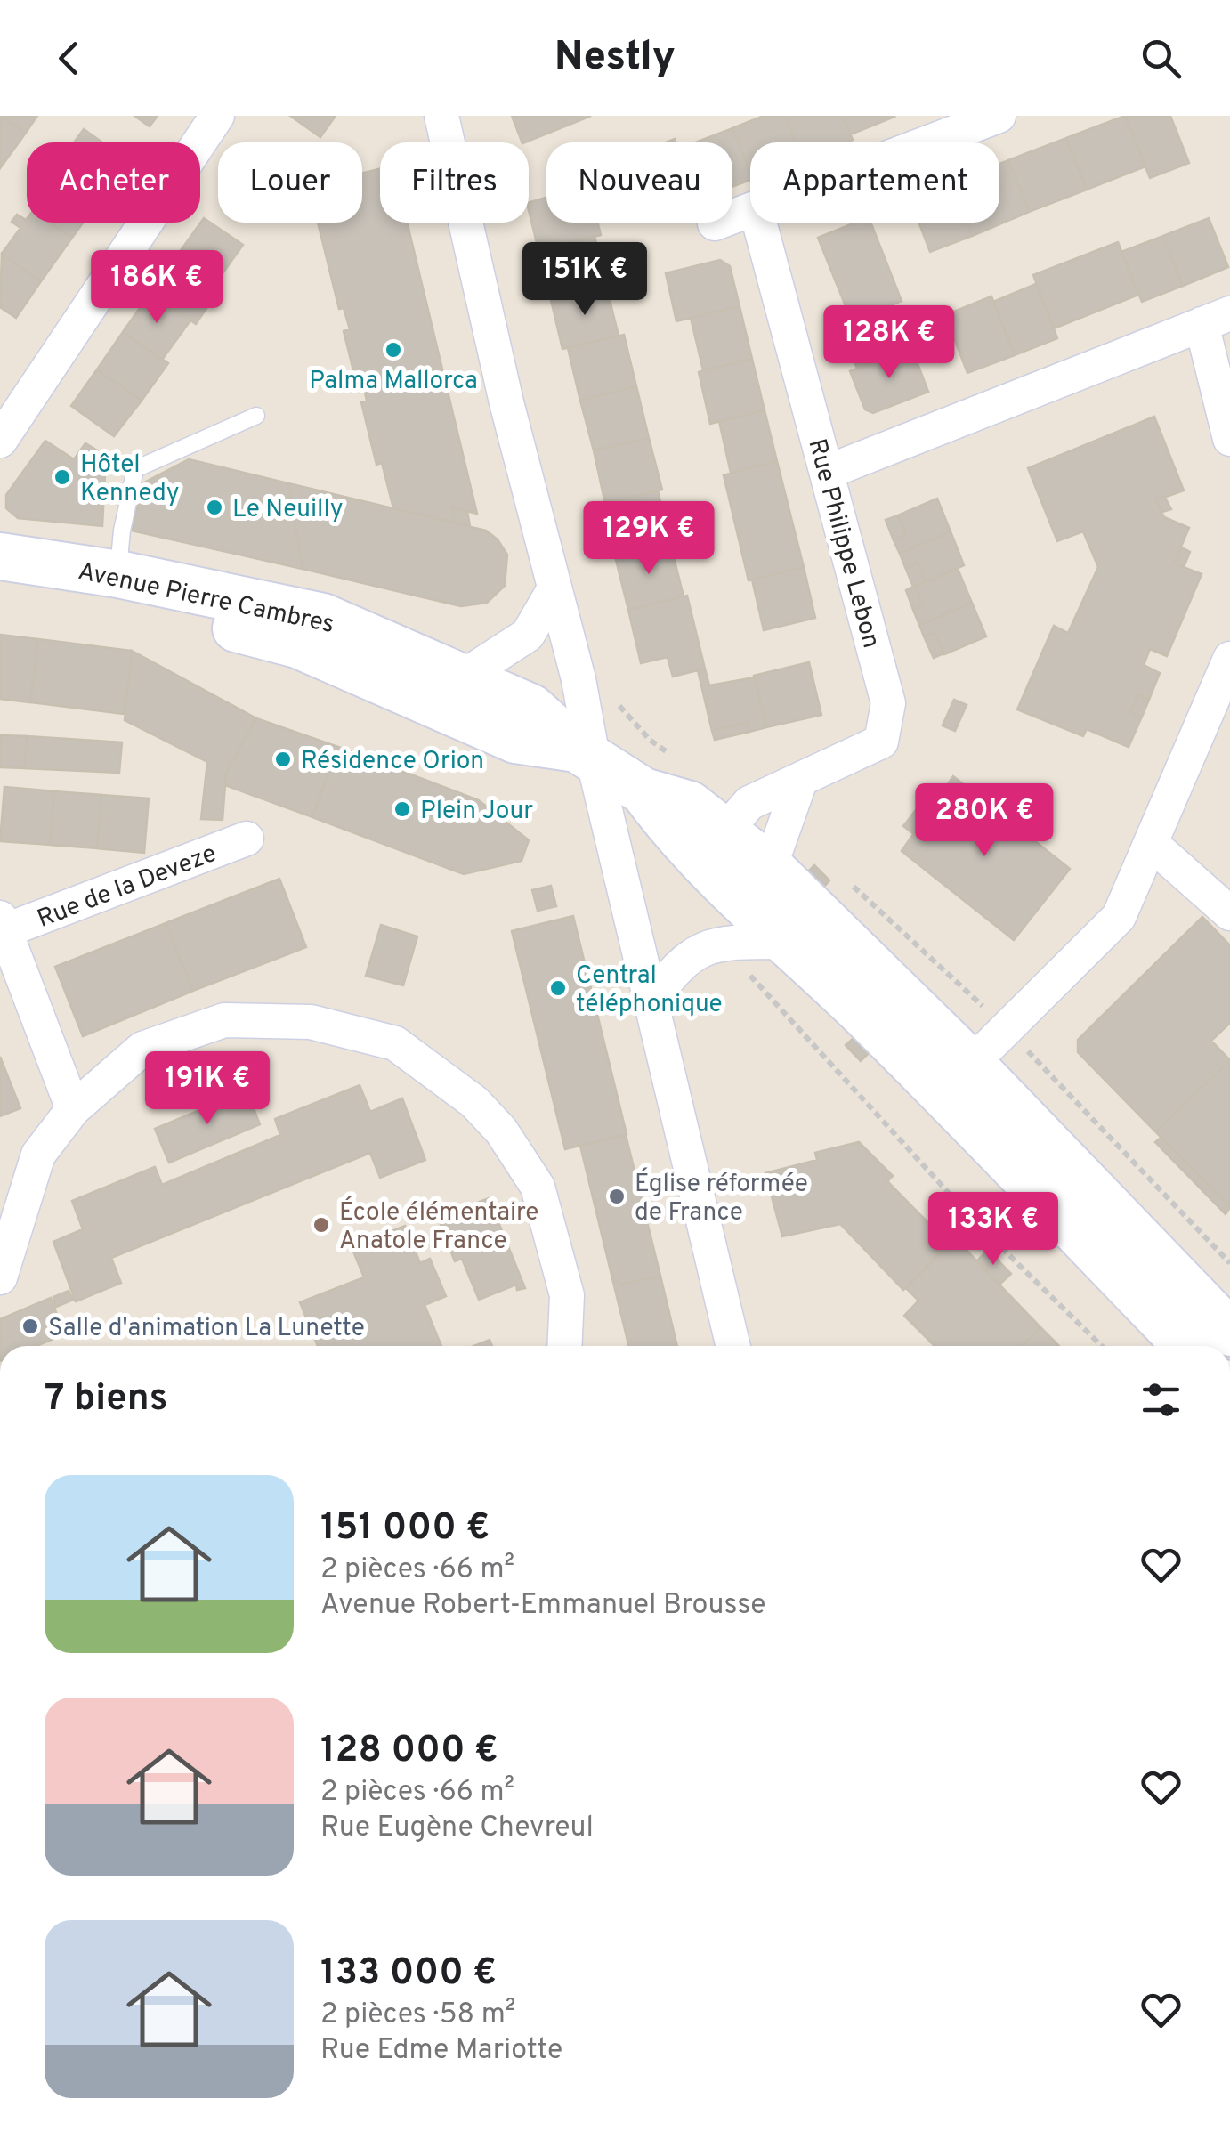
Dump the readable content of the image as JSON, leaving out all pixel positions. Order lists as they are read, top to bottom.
{
  "streets": {
    "main road": ["Avenue Pierre Cambres"],
    "street": ["Rue Philippe Lebon", "Rue de la Deveze"]
  },
  "places": [
    "Palma Mallorca",
    "Hôtel Kennedy",
    "Le Neuilly",
    "Résidence Orion",
    "Plein Jour",
    "Central téléphonique",
    "Église réformée de France",
    "École élémentaire Anatole France",
    "Salle d'animation La Lunette"
  ],
  "page": {
    "header": "Nestly",
    "chip": [
      "Acheter",
      "Louer",
      "Filtres",
      "Nouveau",
      "Appartement"
    ],
    "price": [
      "151K €",
      "186K €",
      "128K €",
      "129K €",
      "280K €",
      "191K €",
      "133K €"
    ],
    "heading": "7 biens",
    "list": [
      {
        "name": "151 000 €",
        "note": "2 pièces · 66 m² · Avenue Robert-Emmanuel Brousse"
      },
      {
        "name": "128 000 €",
        "note": "2 pièces · 66 m² · Rue Eugène Chevreul"
      },
      {
        "name": "133 000 €",
        "note": "2 pièces · 58 m² · Rue Edme Mariotte"
      }
    ]
  }
}
